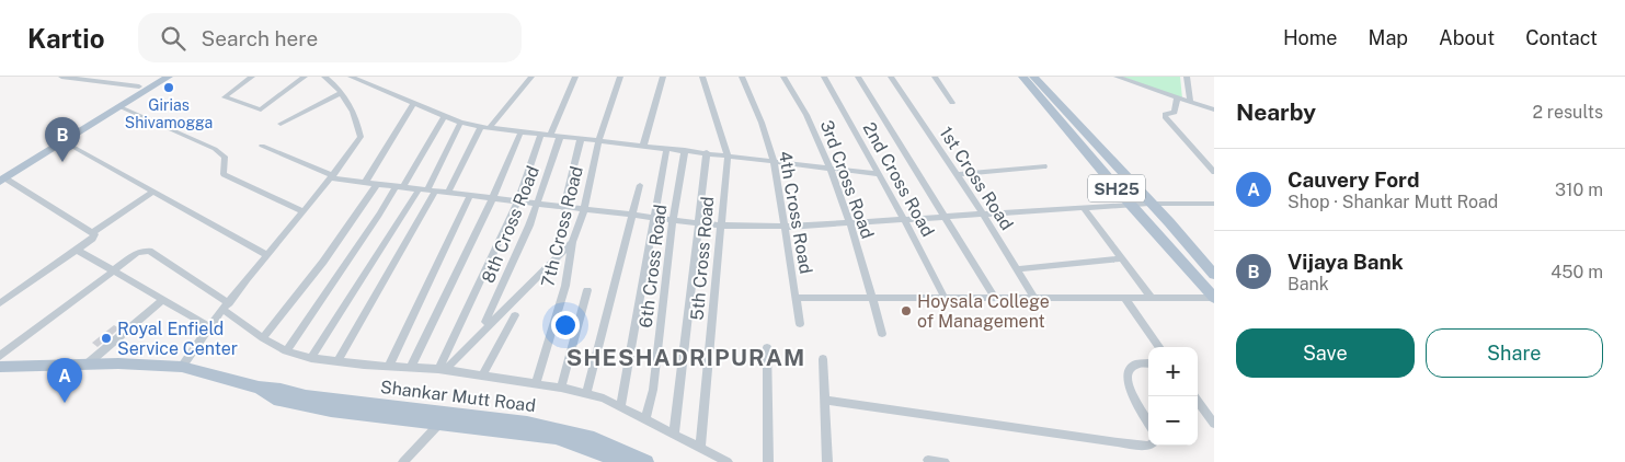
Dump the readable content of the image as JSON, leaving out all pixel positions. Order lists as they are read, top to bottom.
{
  "streets": {
    "main road": ["SH25", "Shankar Mutt Road"],
    "street": [
      "1st Cross Road",
      "3rd Cross Road",
      "2nd Cross Road",
      "4th Cross Road",
      "8th Cross Road",
      "7th Cross Road",
      "5th Cross Road",
      "6th Cross Road"
    ]
  },
  "districts": ["SHESHADRIPURAM"],
  "places": ["Girias Shivamogga", "Hoysala College of Management", "Royal Enfield Service Center"],
  "page": {
    "header": "Kartio",
    "search": "Search here",
    "nav": [
      "Home",
      "Map",
      "About",
      "Contact"
    ],
    "heading": ["Nearby", "2 results"],
    "pins": ["B", "A"],
    "list": [
      {
        "mark": "A",
        "name": "Cauvery Ford",
        "note": "Shop · Shankar Mutt Road",
        "value": "310 m"
      },
      {
        "mark": "B",
        "name": "Vijaya Bank",
        "note": "Bank",
        "value": "450 m"
      }
    ],
    "buttons": ["Save", "Share"],
    "map_buttons": ["+", "−"]
  }
}
